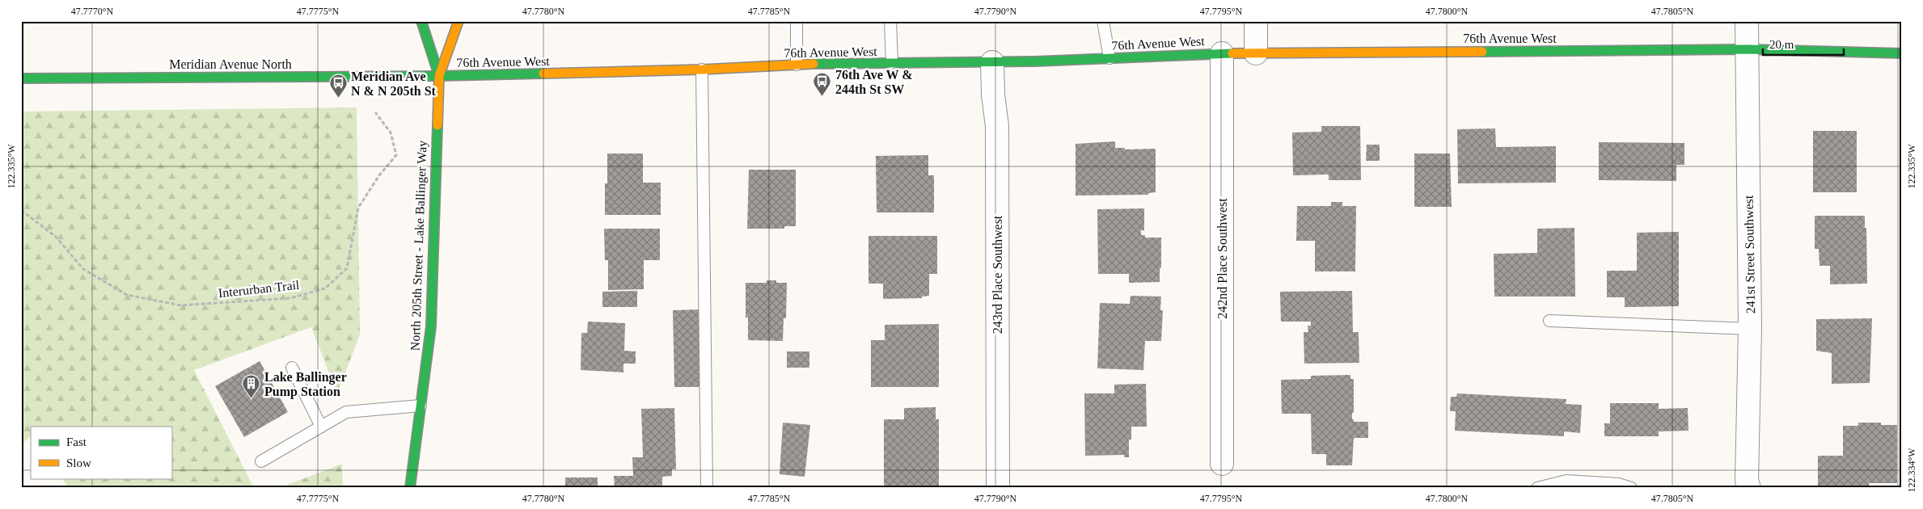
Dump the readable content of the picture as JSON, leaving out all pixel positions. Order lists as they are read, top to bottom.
{
  "streets": {
    "street": [
      "76th Avenue West",
      "Meridian Avenue North",
      "North 205th Street - Lake Ballinger Way",
      "241st Street Southwest",
      "242nd Place Southwest",
      "243rd Place Southwest"
    ],
    "path": ["Interurban Trail"]
  },
  "crossings": [
    ["76th Avenue West", "Meridian Avenue North"],
    ["76th Avenue West", "North 205th Street - Lake Ballinger Way"],
    ["76th Avenue West", "241st Street Southwest"],
    ["76th Avenue West", "242nd Place Southwest"],
    ["76th Avenue West", "243rd Place Southwest"],
    ["Meridian Avenue North", "North 205th Street - Lake Ballinger Way"]
  ],
  "places": {
    "bus stop": ["76th Ave W & 244th St SW", "Meridian Ave N & N 205th St"],
    "building": ["Lake Ballinger Pump Station"]
  },
  "legend": ["Fast", "Slow"],
  "scale_bar": "20 m",
  "coordinates": [
    "47.7770°N",
    "47.7775°N",
    "47.7780°N",
    "47.7785°N",
    "47.7790°N",
    "47.7795°N",
    "47.7800°N",
    "47.7805°N",
    "122.335°W",
    "122.334°W"
  ]
}
